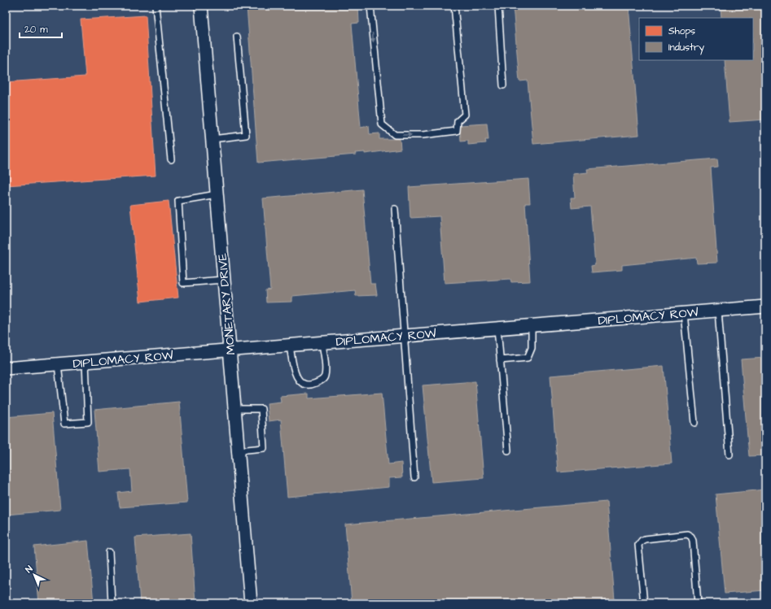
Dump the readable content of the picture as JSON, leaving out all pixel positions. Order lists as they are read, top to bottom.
{
  "streets": {
    "street": ["MONETARY DRIVE", "DIPLOMACY ROW"]
  },
  "crossings": [
    ["MONETARY DRIVE", "DIPLOMACY ROW"]
  ],
  "legend": ["Shops", "Industry"],
  "scale_bar": "20 m",
  "north": "top left"
}
